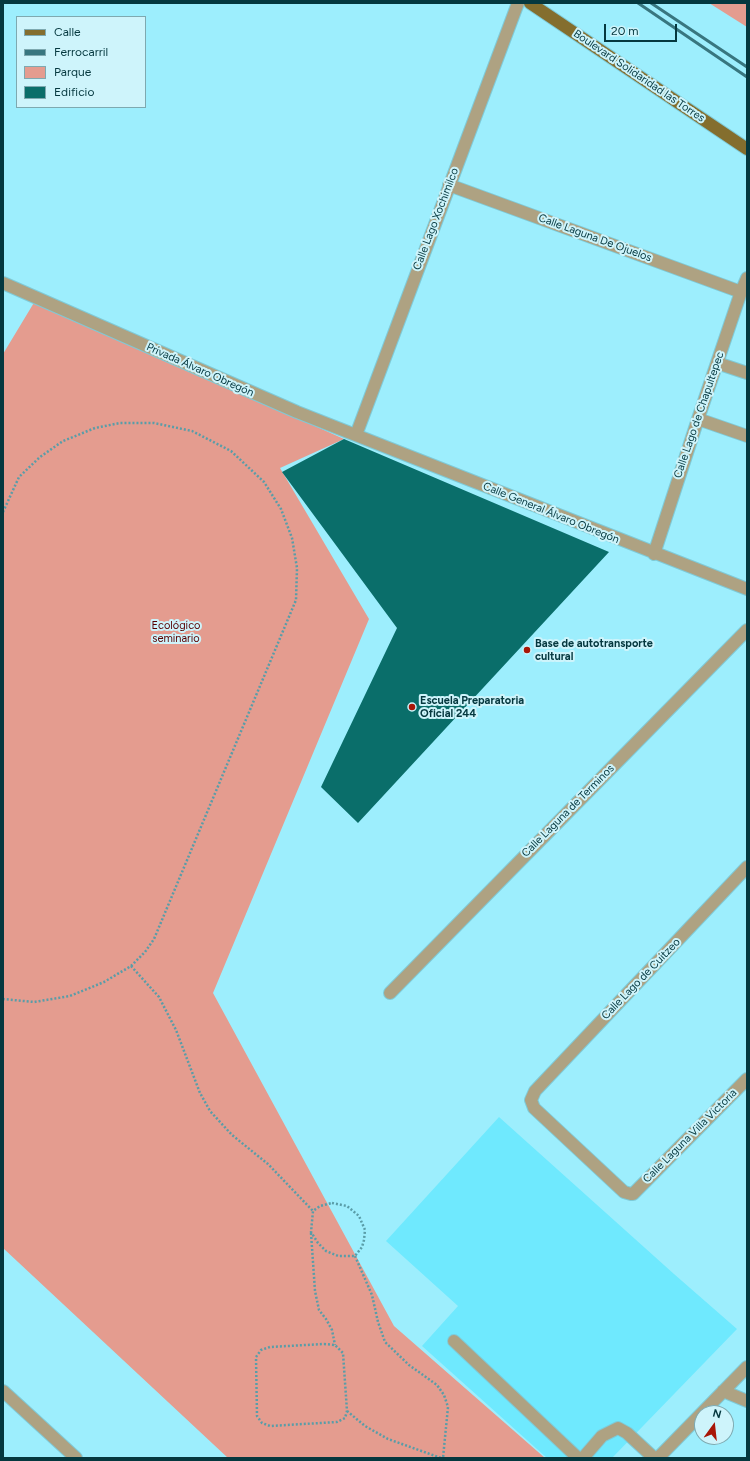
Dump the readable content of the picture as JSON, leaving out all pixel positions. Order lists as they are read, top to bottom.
{
  "streets": {
    "main road": ["Boulevard Solidaridad las Torres"],
    "street": [
      "Calle Lago Xochimilco",
      "Calle Laguna De Ojuelos",
      "Privada Álvaro Obregón",
      "Calle Lago de Chapultepec",
      "Calle General Álvaro Obregón",
      "Calle Laguna de Terminos",
      "Calle Lago de Cuitzeo",
      "Calle Laguna Villa Victoria"
    ]
  },
  "crossings": [
    ["Calle Lago Xochimilco", "Calle Laguna De Ojuelos"],
    ["Calle Lago Xochimilco", "Privada Álvaro Obregón"],
    ["Calle Lago Xochimilco", "Calle General Álvaro Obregón"],
    ["Calle Laguna De Ojuelos", "Calle Lago de Chapultepec"],
    ["Privada Álvaro Obregón", "Calle General Álvaro Obregón"],
    ["Calle Lago de Chapultepec", "Calle General Álvaro Obregón"],
    ["Calle Lago de Cuitzeo", "Calle Laguna Villa Victoria"]
  ],
  "parks": ["Ecológico seminario"],
  "places": ["Base de autotransporte cultural", "Escuela Preparatoria Oficial 244"],
  "legend": [
    "Calle",
    "Ferrocarril",
    "Parque",
    "Edificio"
  ],
  "scale_bar": "20 m",
  "north": "top"
}
